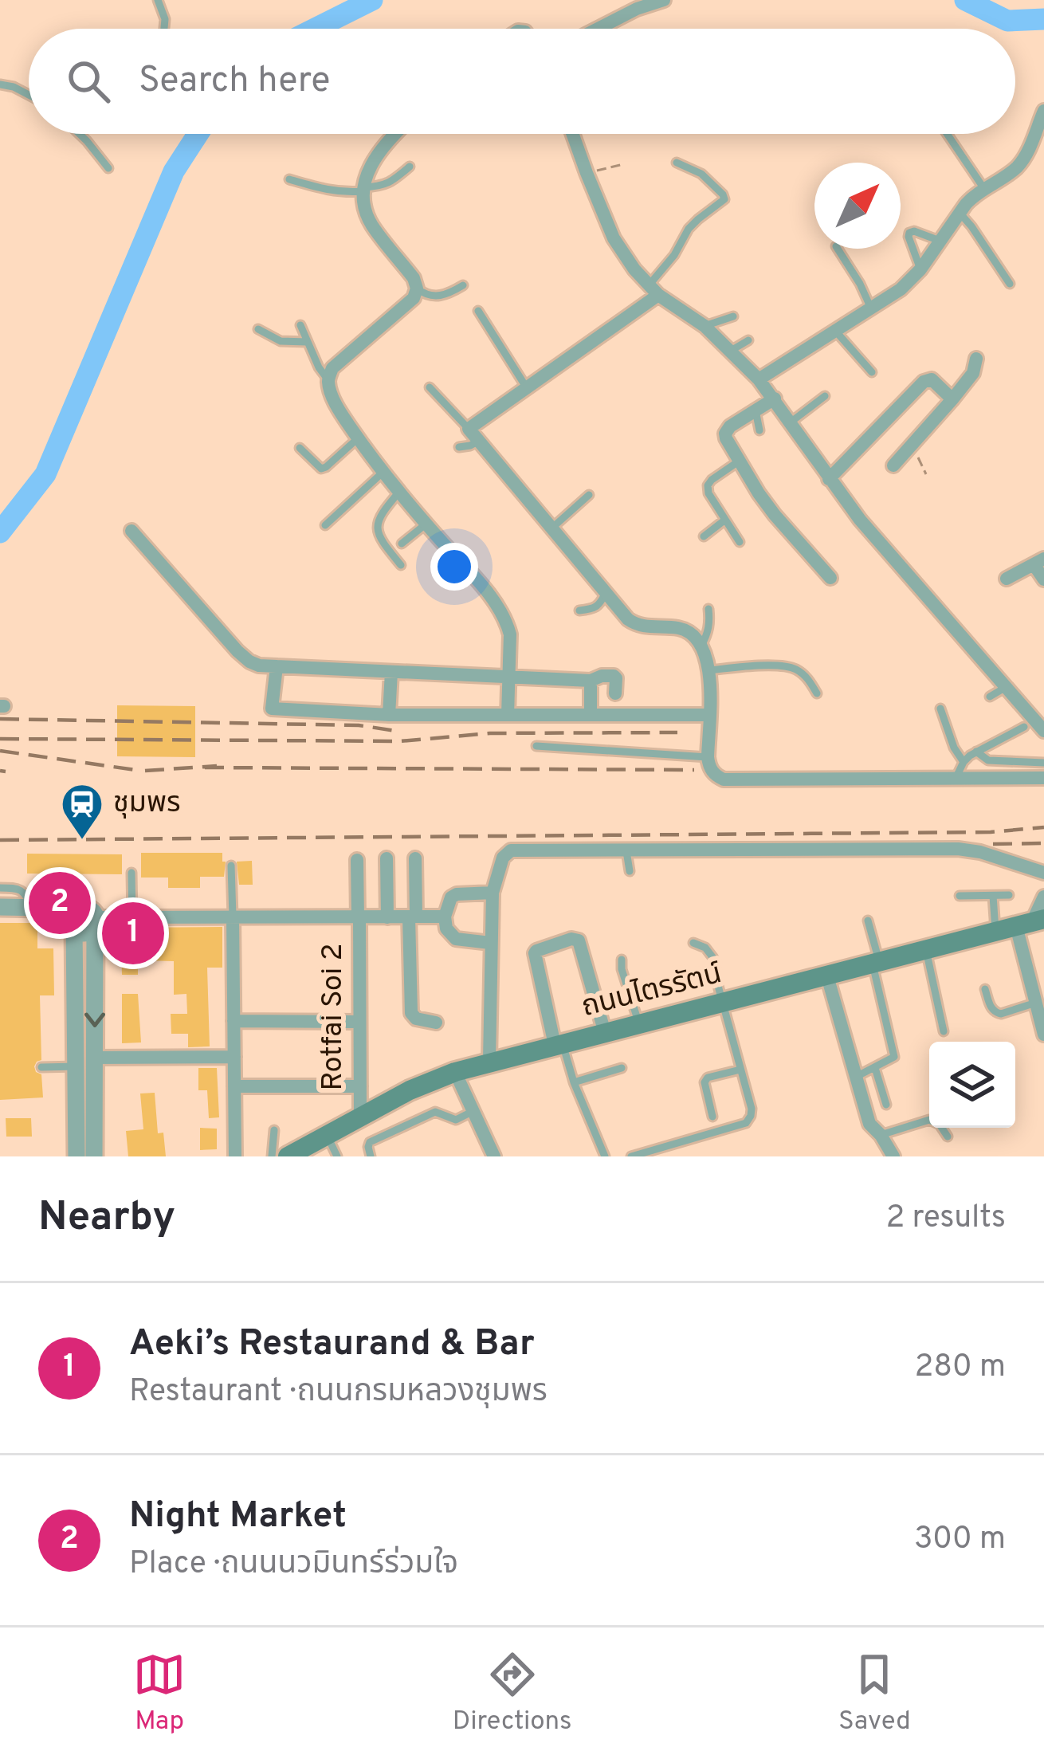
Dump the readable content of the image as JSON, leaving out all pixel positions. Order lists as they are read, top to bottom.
{
  "streets": {
    "main road": ["ถนนไตรรัตน์"],
    "street": ["Rotfai Soi 2"]
  },
  "crossings": [
    ["ถนนไตรรัตน์", "Rotfai Soi 2"]
  ],
  "places": {
    "station": ["ชุมพร"]
  },
  "north": "top right",
  "page": {
    "search": "Search here",
    "pins": ["2", "1"],
    "heading": ["Nearby", "2 results"],
    "list": [
      {
        "mark": "1",
        "name": "Aeki’s Restaurand & Bar",
        "note": "Restaurant · ถนนกรมหลวงชุมพร",
        "value": "280 m"
      },
      {
        "mark": "2",
        "name": "Night Market",
        "note": "Place · ถนนนวมินทร์ร่วมใจ",
        "value": "300 m"
      }
    ],
    "nav": ["Map", "Directions", "Saved"]
  }
}
